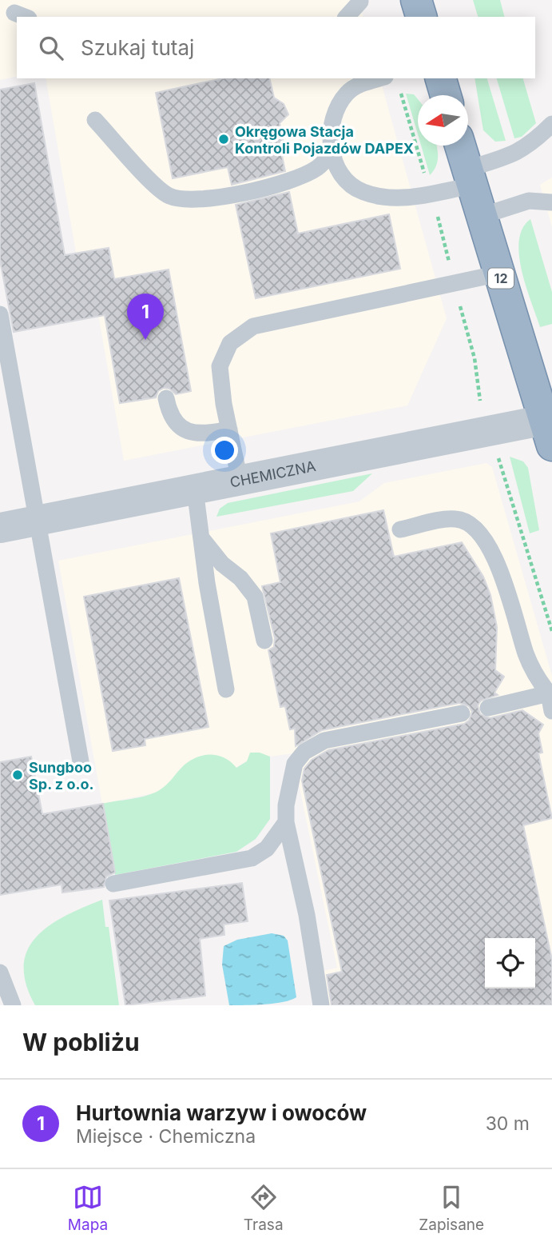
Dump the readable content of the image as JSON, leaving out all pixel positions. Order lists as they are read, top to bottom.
{
  "streets": {
    "highway": ["12"],
    "street": ["CHEMICZNA"]
  },
  "crossings": [
    ["12", "CHEMICZNA"]
  ],
  "places": ["Okręgowa Stacja Kontroli Pojazdów DAPEX", "Sungboo Sp. z o.o."],
  "north": "left",
  "page": {
    "search": "Szukaj tutaj",
    "pins": "1",
    "heading": "W pobliżu",
    "list": [
      {
        "mark": "1",
        "name": "Hurtownia warzyw i owoców",
        "note": "Miejsce · Chemiczna",
        "value": "30 m"
      }
    ],
    "nav": ["Mapa", "Trasa", "Zapisane"]
  }
}
